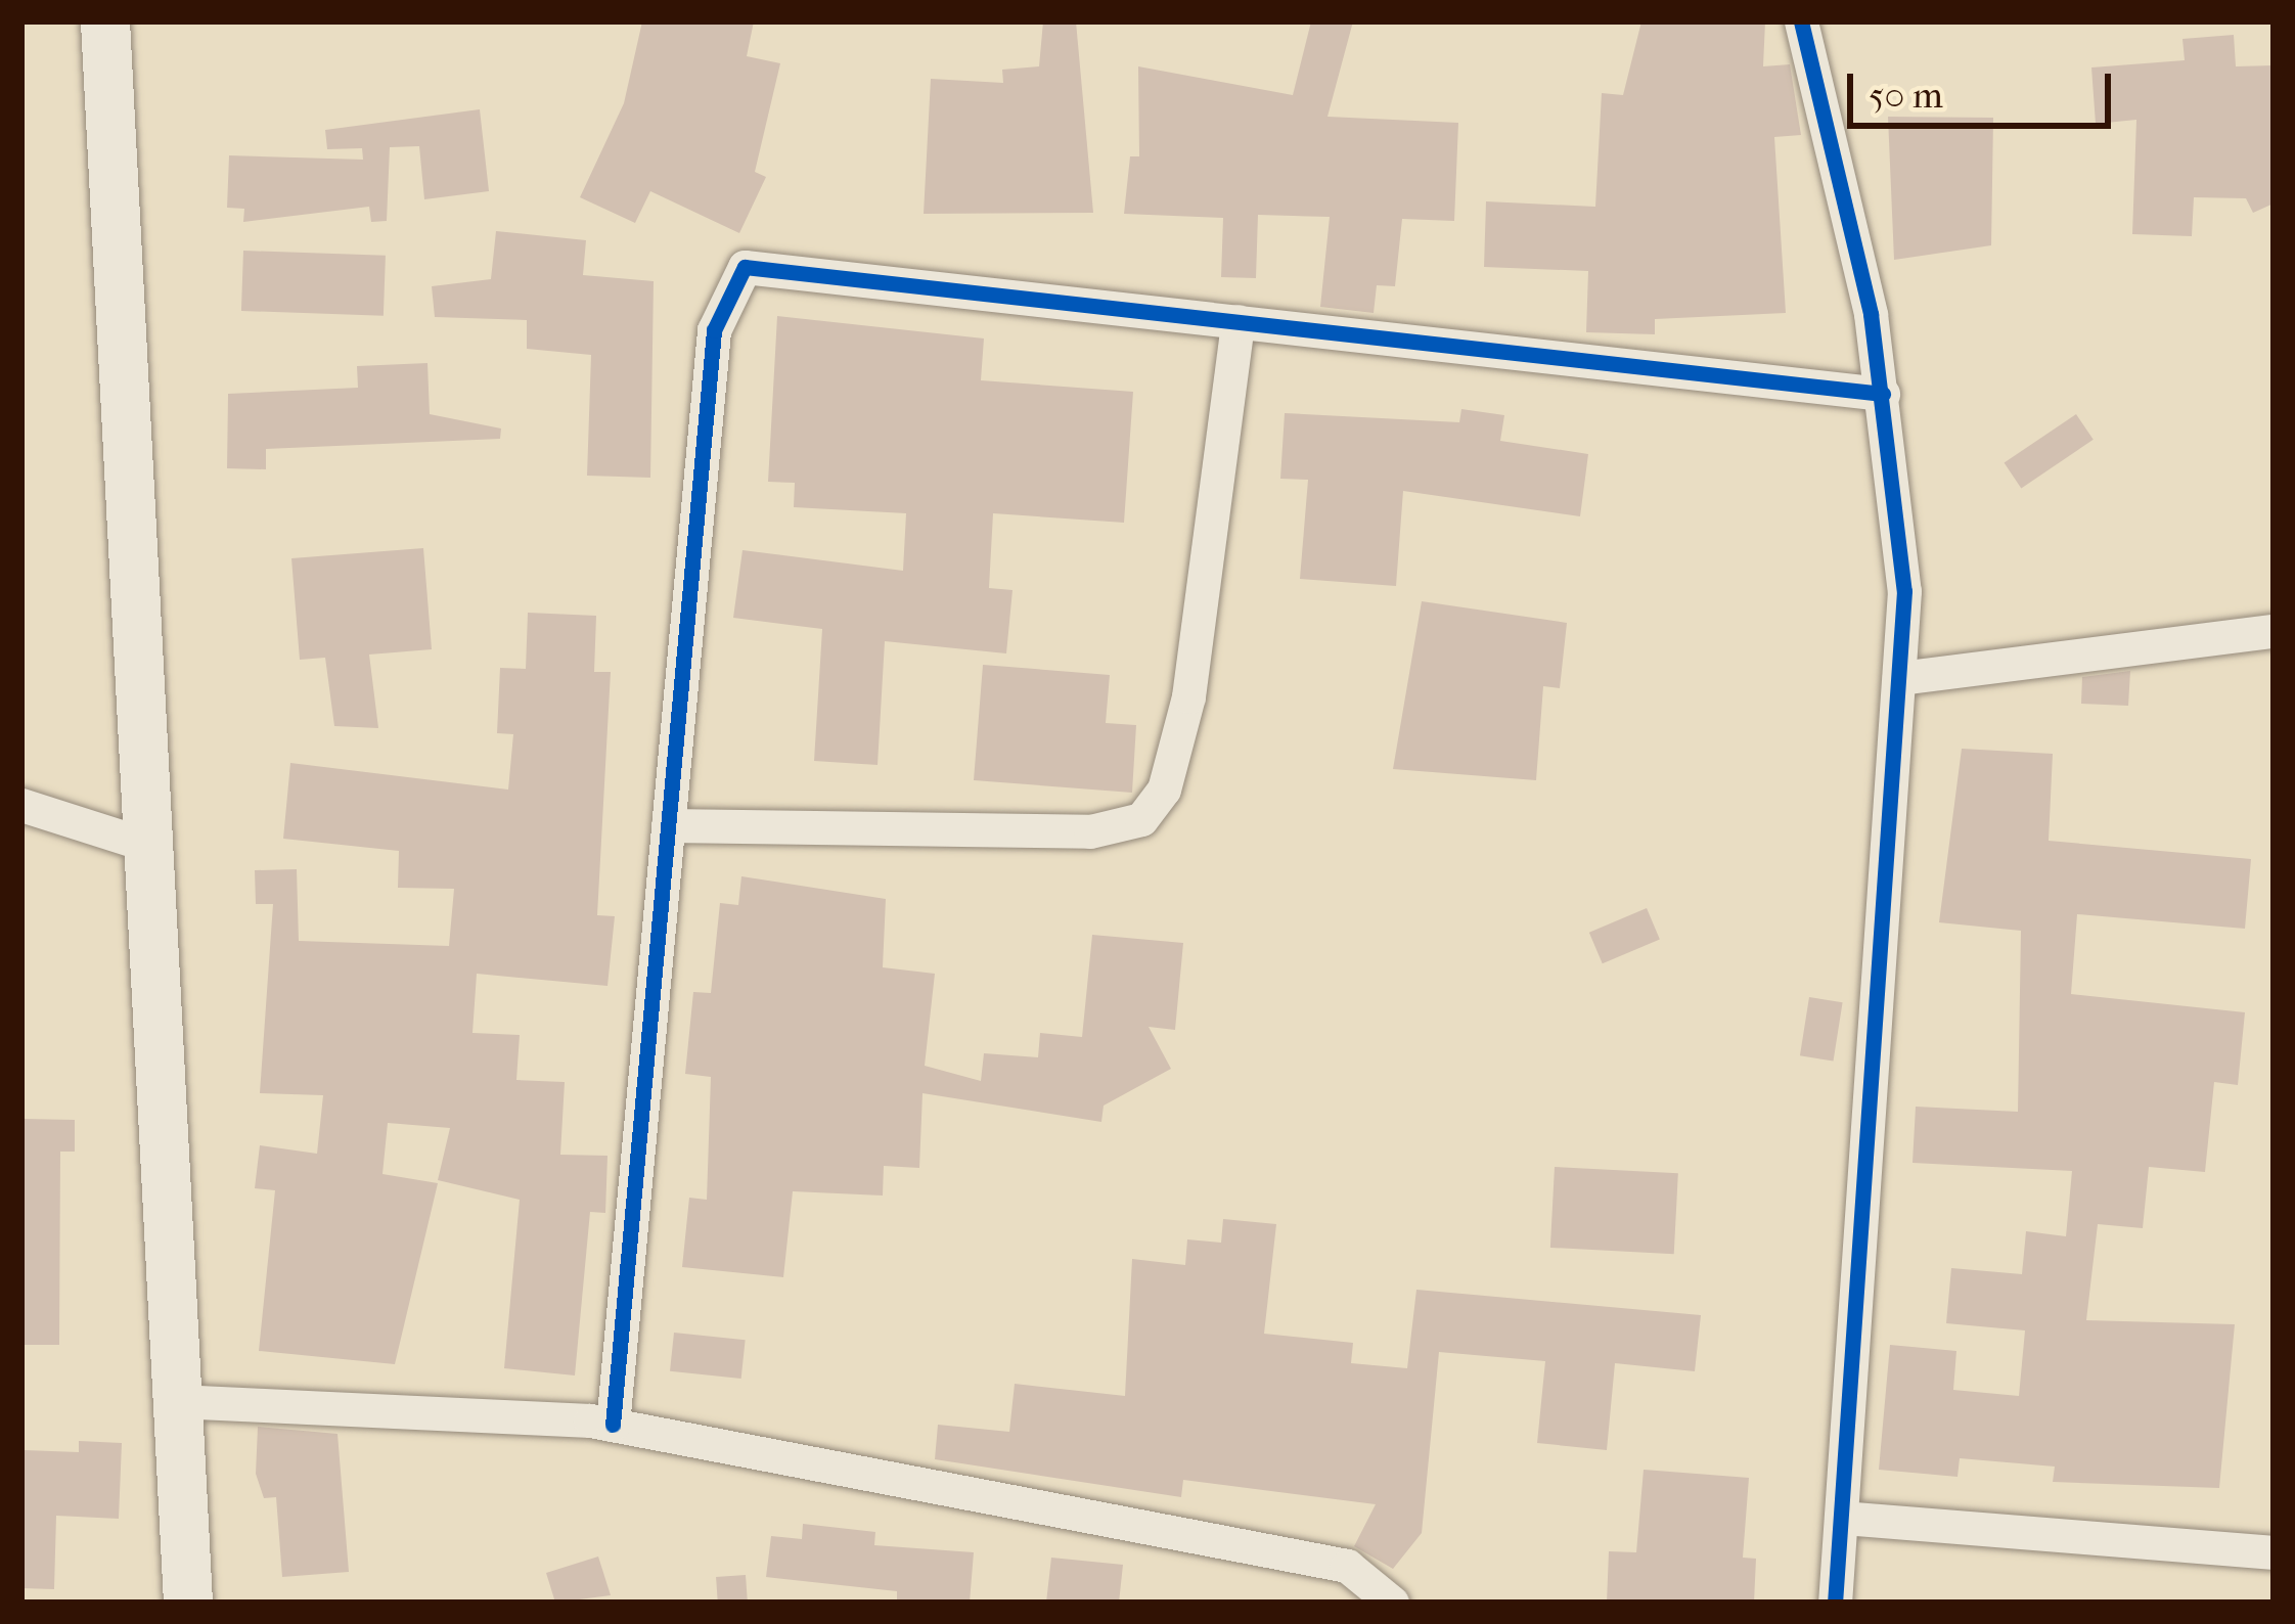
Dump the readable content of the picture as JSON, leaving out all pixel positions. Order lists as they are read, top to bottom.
{
  "scale_bar": "50 m"
}
